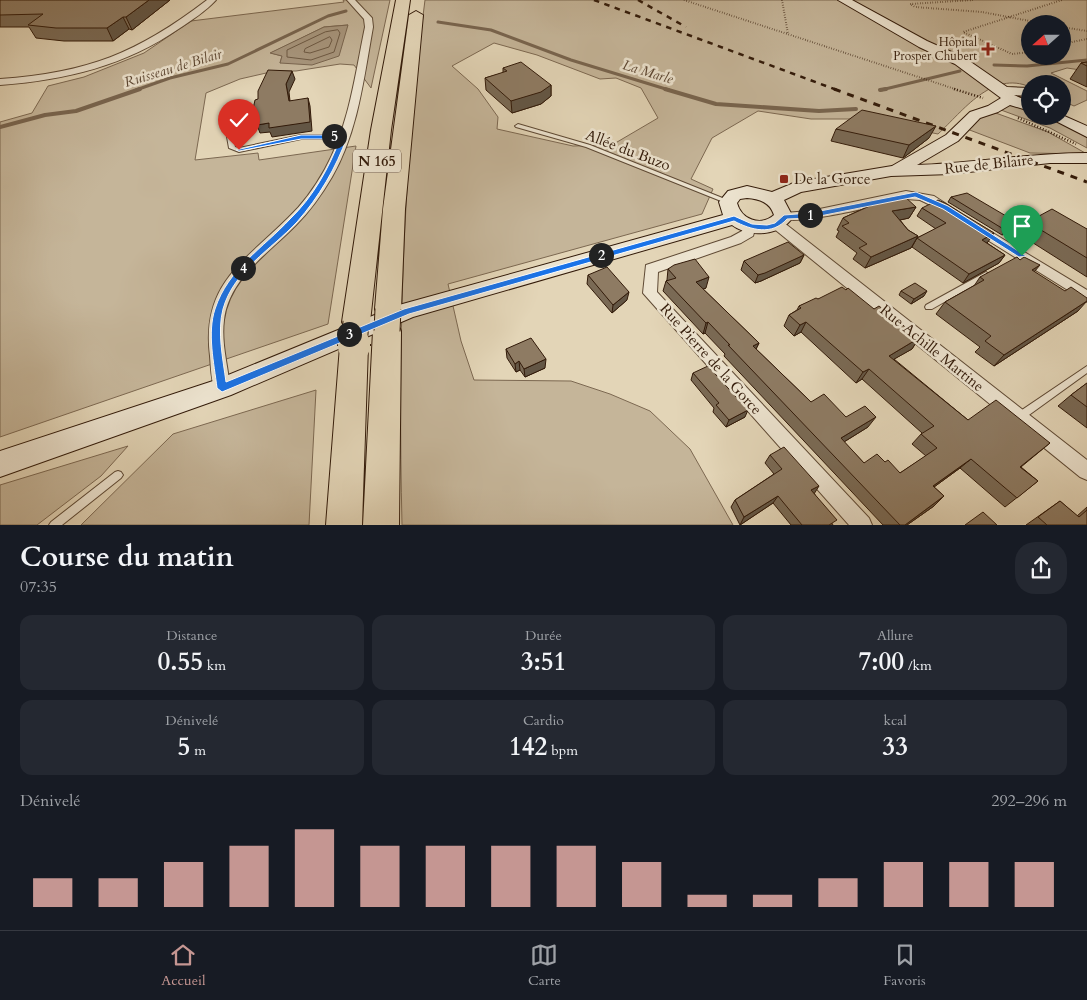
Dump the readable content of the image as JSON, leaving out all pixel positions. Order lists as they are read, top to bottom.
{
  "streets": {
    "highway": ["N 165"],
    "street": ["Rue de Bilaire", "Rue Achille Martine", "Rue Pierre de la Gorce"],
    "lane": ["Allée du Buzo"]
  },
  "crossings": [
    ["Allée du Buzo", "Rue Pierre de la Gorce"]
  ],
  "water": ["Ruisseau de Bilair", "La Marle"],
  "places": {
    "health": ["Hôpital Prosper Chubert"],
    "transit": ["De la Gorce"]
  },
  "north": "left",
  "page": {
    "pins": [
      "5",
      "1",
      "2",
      "4",
      "3"
    ],
    "heading": ["Course du matin", "07:35"],
    "stats": [
      ["Distance", "0.55 km"],
      ["Durée", "3:51"],
      ["Allure", "7:00 /km"],
      ["Dénivelé", "5 m"],
      ["Cardio", "142 bpm"],
      ["kcal", "33"]
    ],
    "chart": ["Dénivelé", "292–296 m"],
    "tabs": ["Accueil", "Carte", "Favoris"]
  }
}
